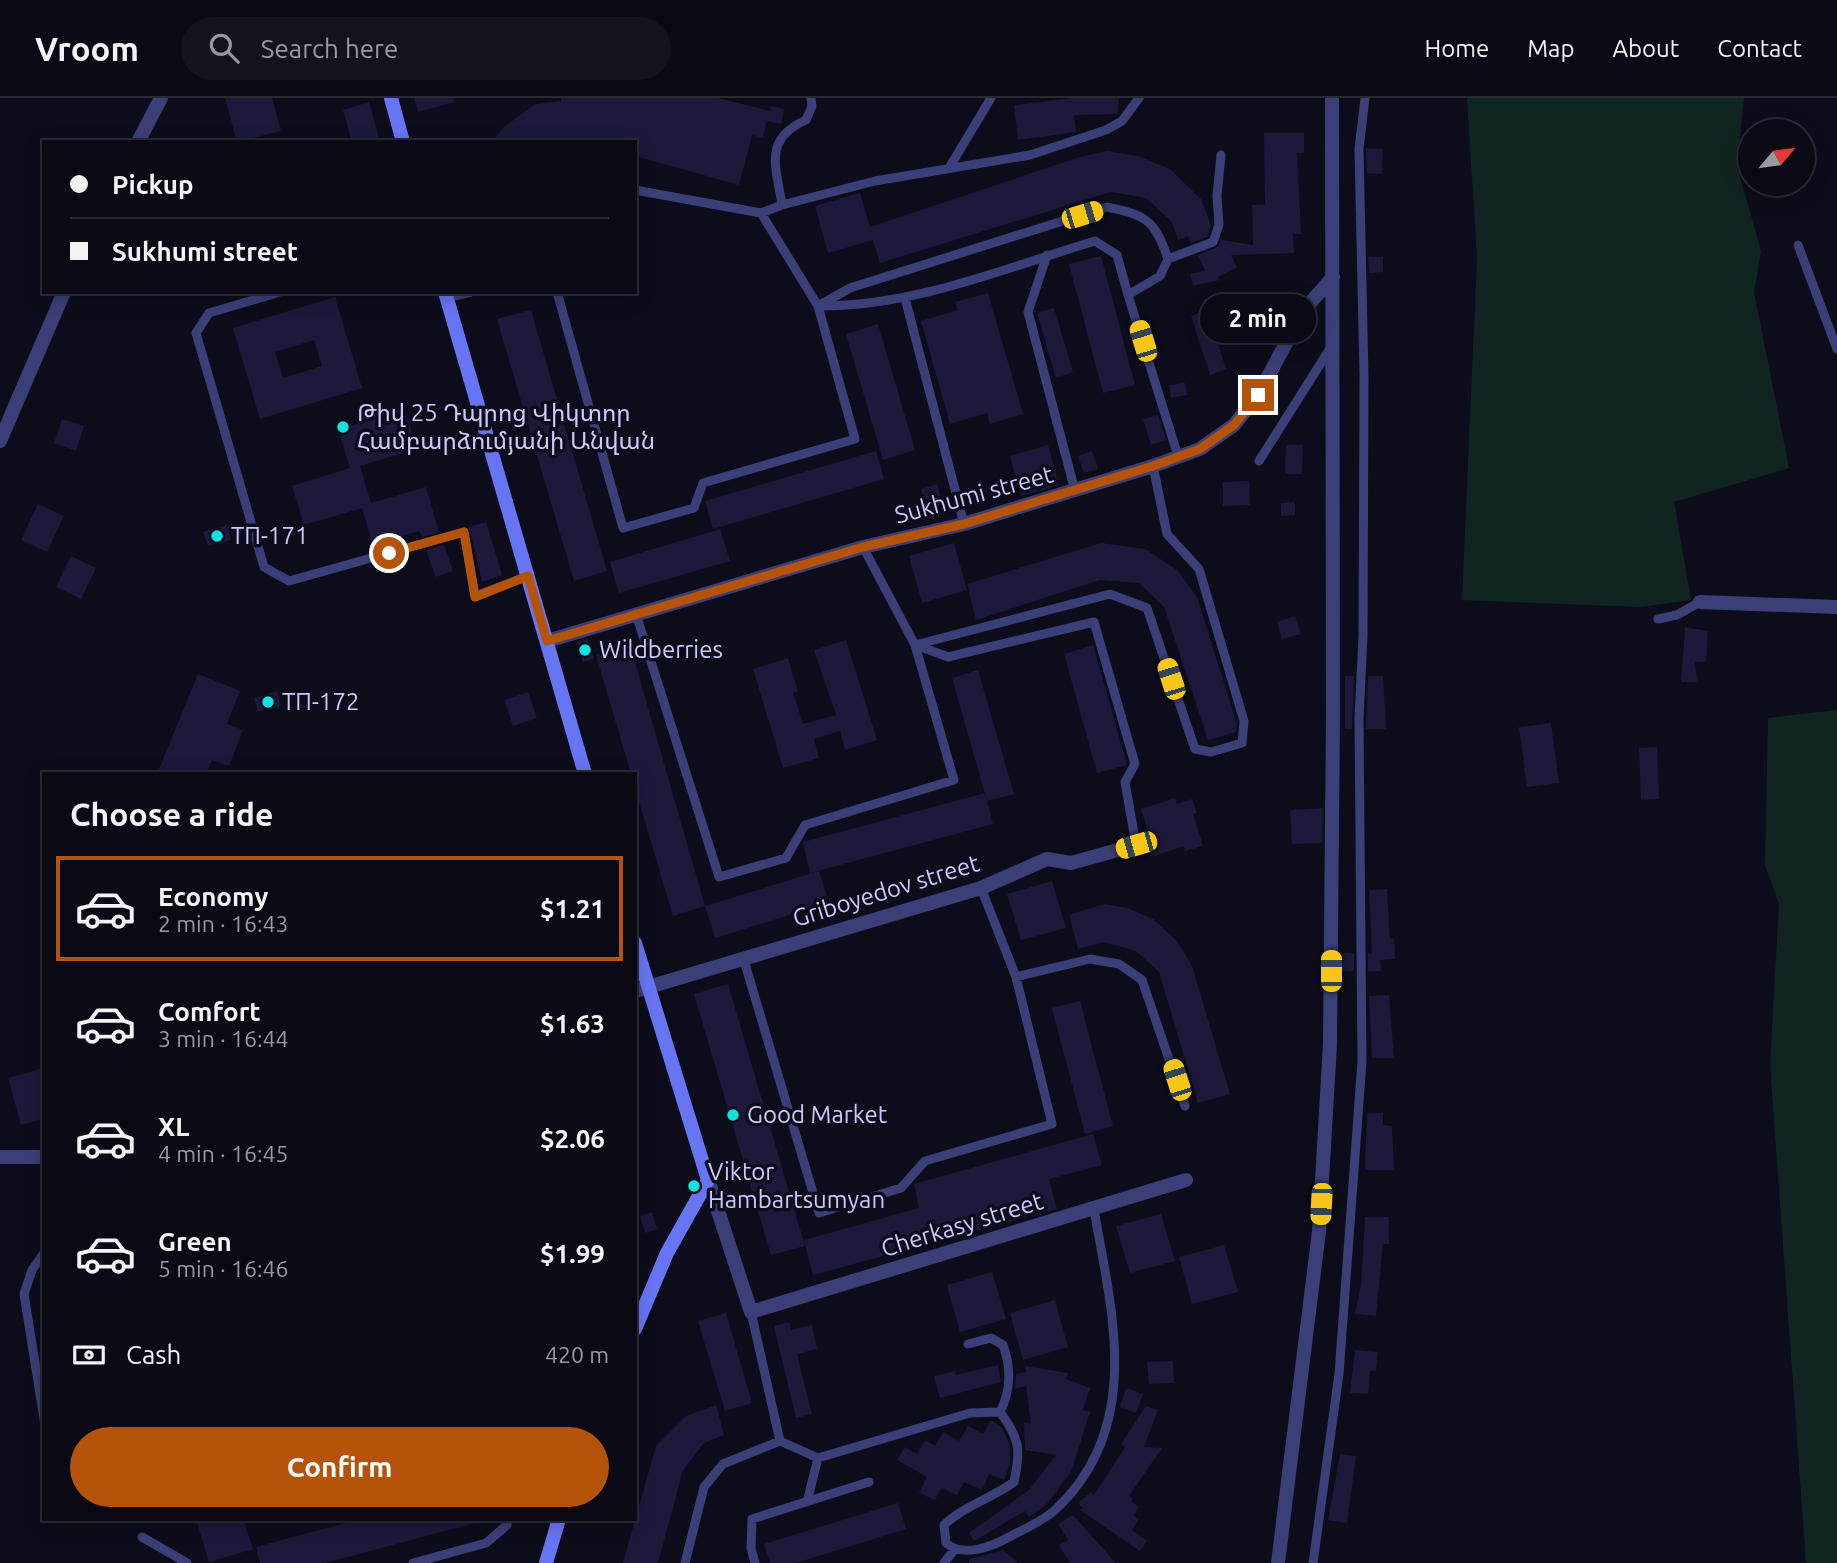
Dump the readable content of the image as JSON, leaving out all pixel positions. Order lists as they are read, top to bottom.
{
  "streets": {
    "street": ["Sukhumi street", "Griboyedov street", "Cherkasy street"]
  },
  "places": [
    "Թիվ 25 Դպրոց Վիկտոր Համբարձումյանի Անվան",
    "ТП-171",
    "Wildberries",
    "ТП-172",
    "Good Market",
    "Viktor Hambartsumyan"
  ],
  "north": "top right",
  "page": {
    "header": "Vroom",
    "search": "Search here",
    "nav": [
      "Home",
      "Map",
      "About",
      "Contact"
    ],
    "banner": ["Pickup", "Sukhumi street"],
    "bubble": "2 min",
    "heading": "Choose a ride",
    "list": [
      {
        "name": "Economy",
        "note": "2 min · 16:43",
        "value": "$1.21"
      },
      {
        "name": "Comfort",
        "note": "3 min · 16:44",
        "value": "$1.63"
      },
      {
        "name": "XL",
        "note": "4 min · 16:45",
        "value": "$2.06"
      },
      {
        "name": "Green",
        "note": "5 min · 16:46",
        "value": "$1.99"
      }
    ],
    "pay": ["Cash", "420 m"],
    "buttons": "Confirm"
  }
}
